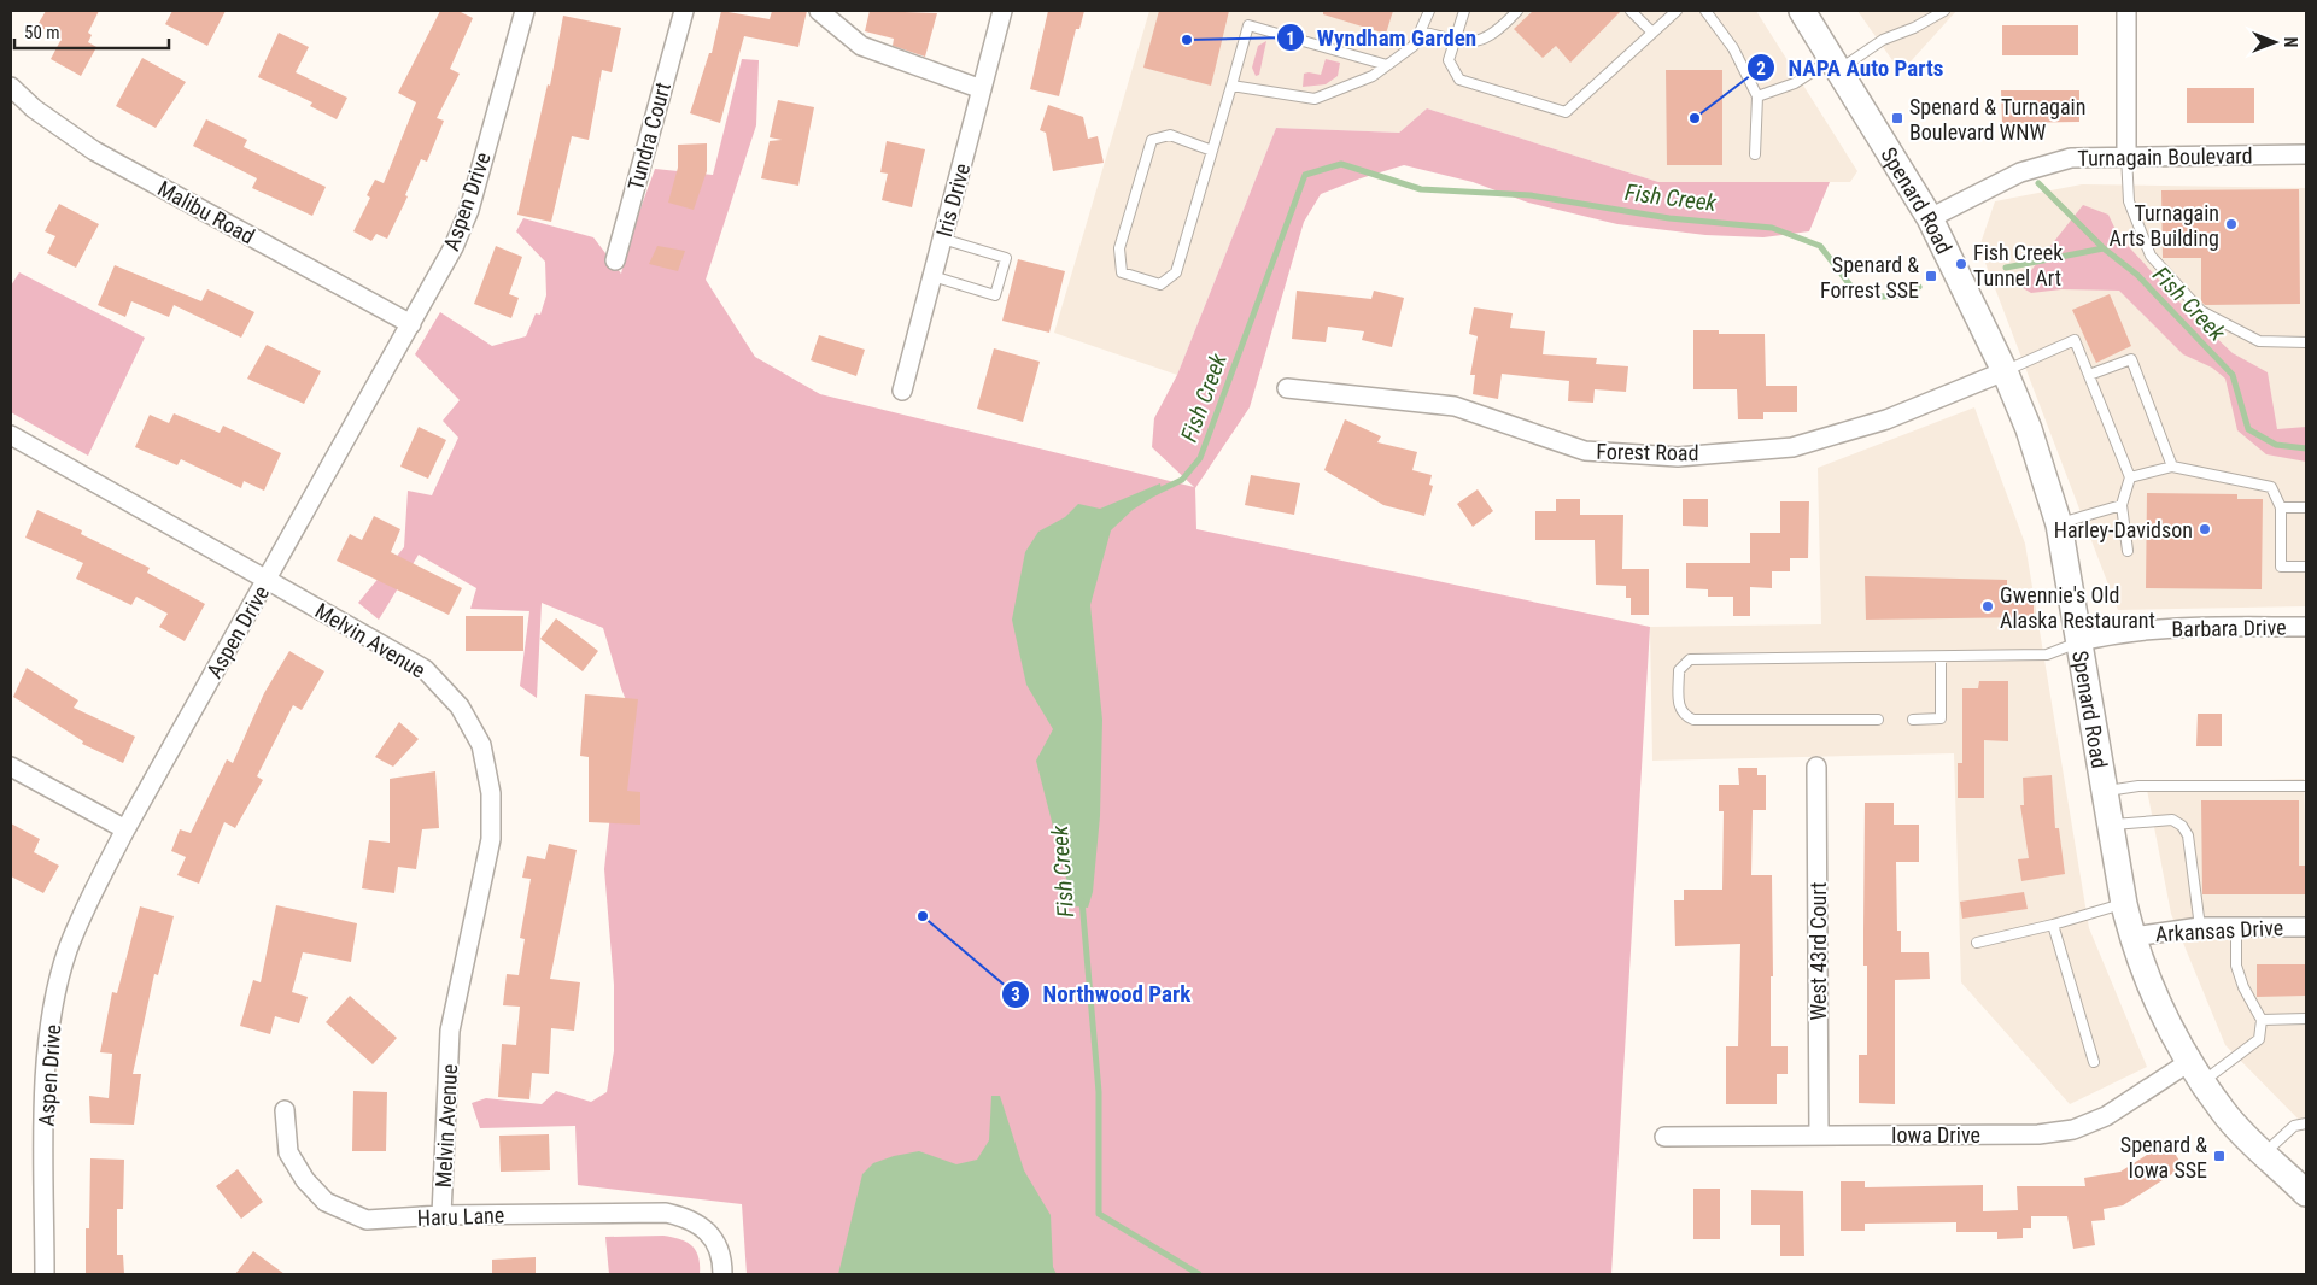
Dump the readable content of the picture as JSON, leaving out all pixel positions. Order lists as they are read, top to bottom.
{
  "streets": {
    "main road": ["Spenard Road"],
    "street": [
      "Tundra Court",
      "Turnagain Boulevard",
      "Iris Drive",
      "Aspen Drive",
      "Malibu Road",
      "Forest Road",
      "Barbara Drive",
      "Melvin Avenue",
      "Arkansas Drive",
      "West 43rd Court",
      "Iowa Drive",
      "Haru Lane"
    ]
  },
  "crossings": [
    ["Turnagain Boulevard", "Spenard Road"],
    ["Spenard Road", "Forest Road"],
    ["Spenard Road", "Barbara Drive"],
    ["Spenard Road", "Arkansas Drive"],
    ["Spenard Road", "Iowa Drive"],
    ["Aspen Drive", "Malibu Road"],
    ["Aspen Drive", "Melvin Avenue"],
    ["Melvin Avenue", "Haru Lane"],
    ["West 43rd Court", "Iowa Drive"]
  ],
  "water": ["Fish Creek"],
  "places": {
    "other": [
      "Wyndham Garden",
      "NAPA Auto Parts",
      "Turnagain Arts Building",
      "Fish Creek Tunnel Art",
      "Harley-Davidson",
      "Gwennie's Old Alaska Restaurant",
      "Northwood Park"
    ],
    "transit": ["Spenard & Turnagain Boulevard WNW", "Spenard & Forrest SSE", "Spenard & Iowa SSE"]
  },
  "scale_bar": "50 m",
  "north": "right"
}
